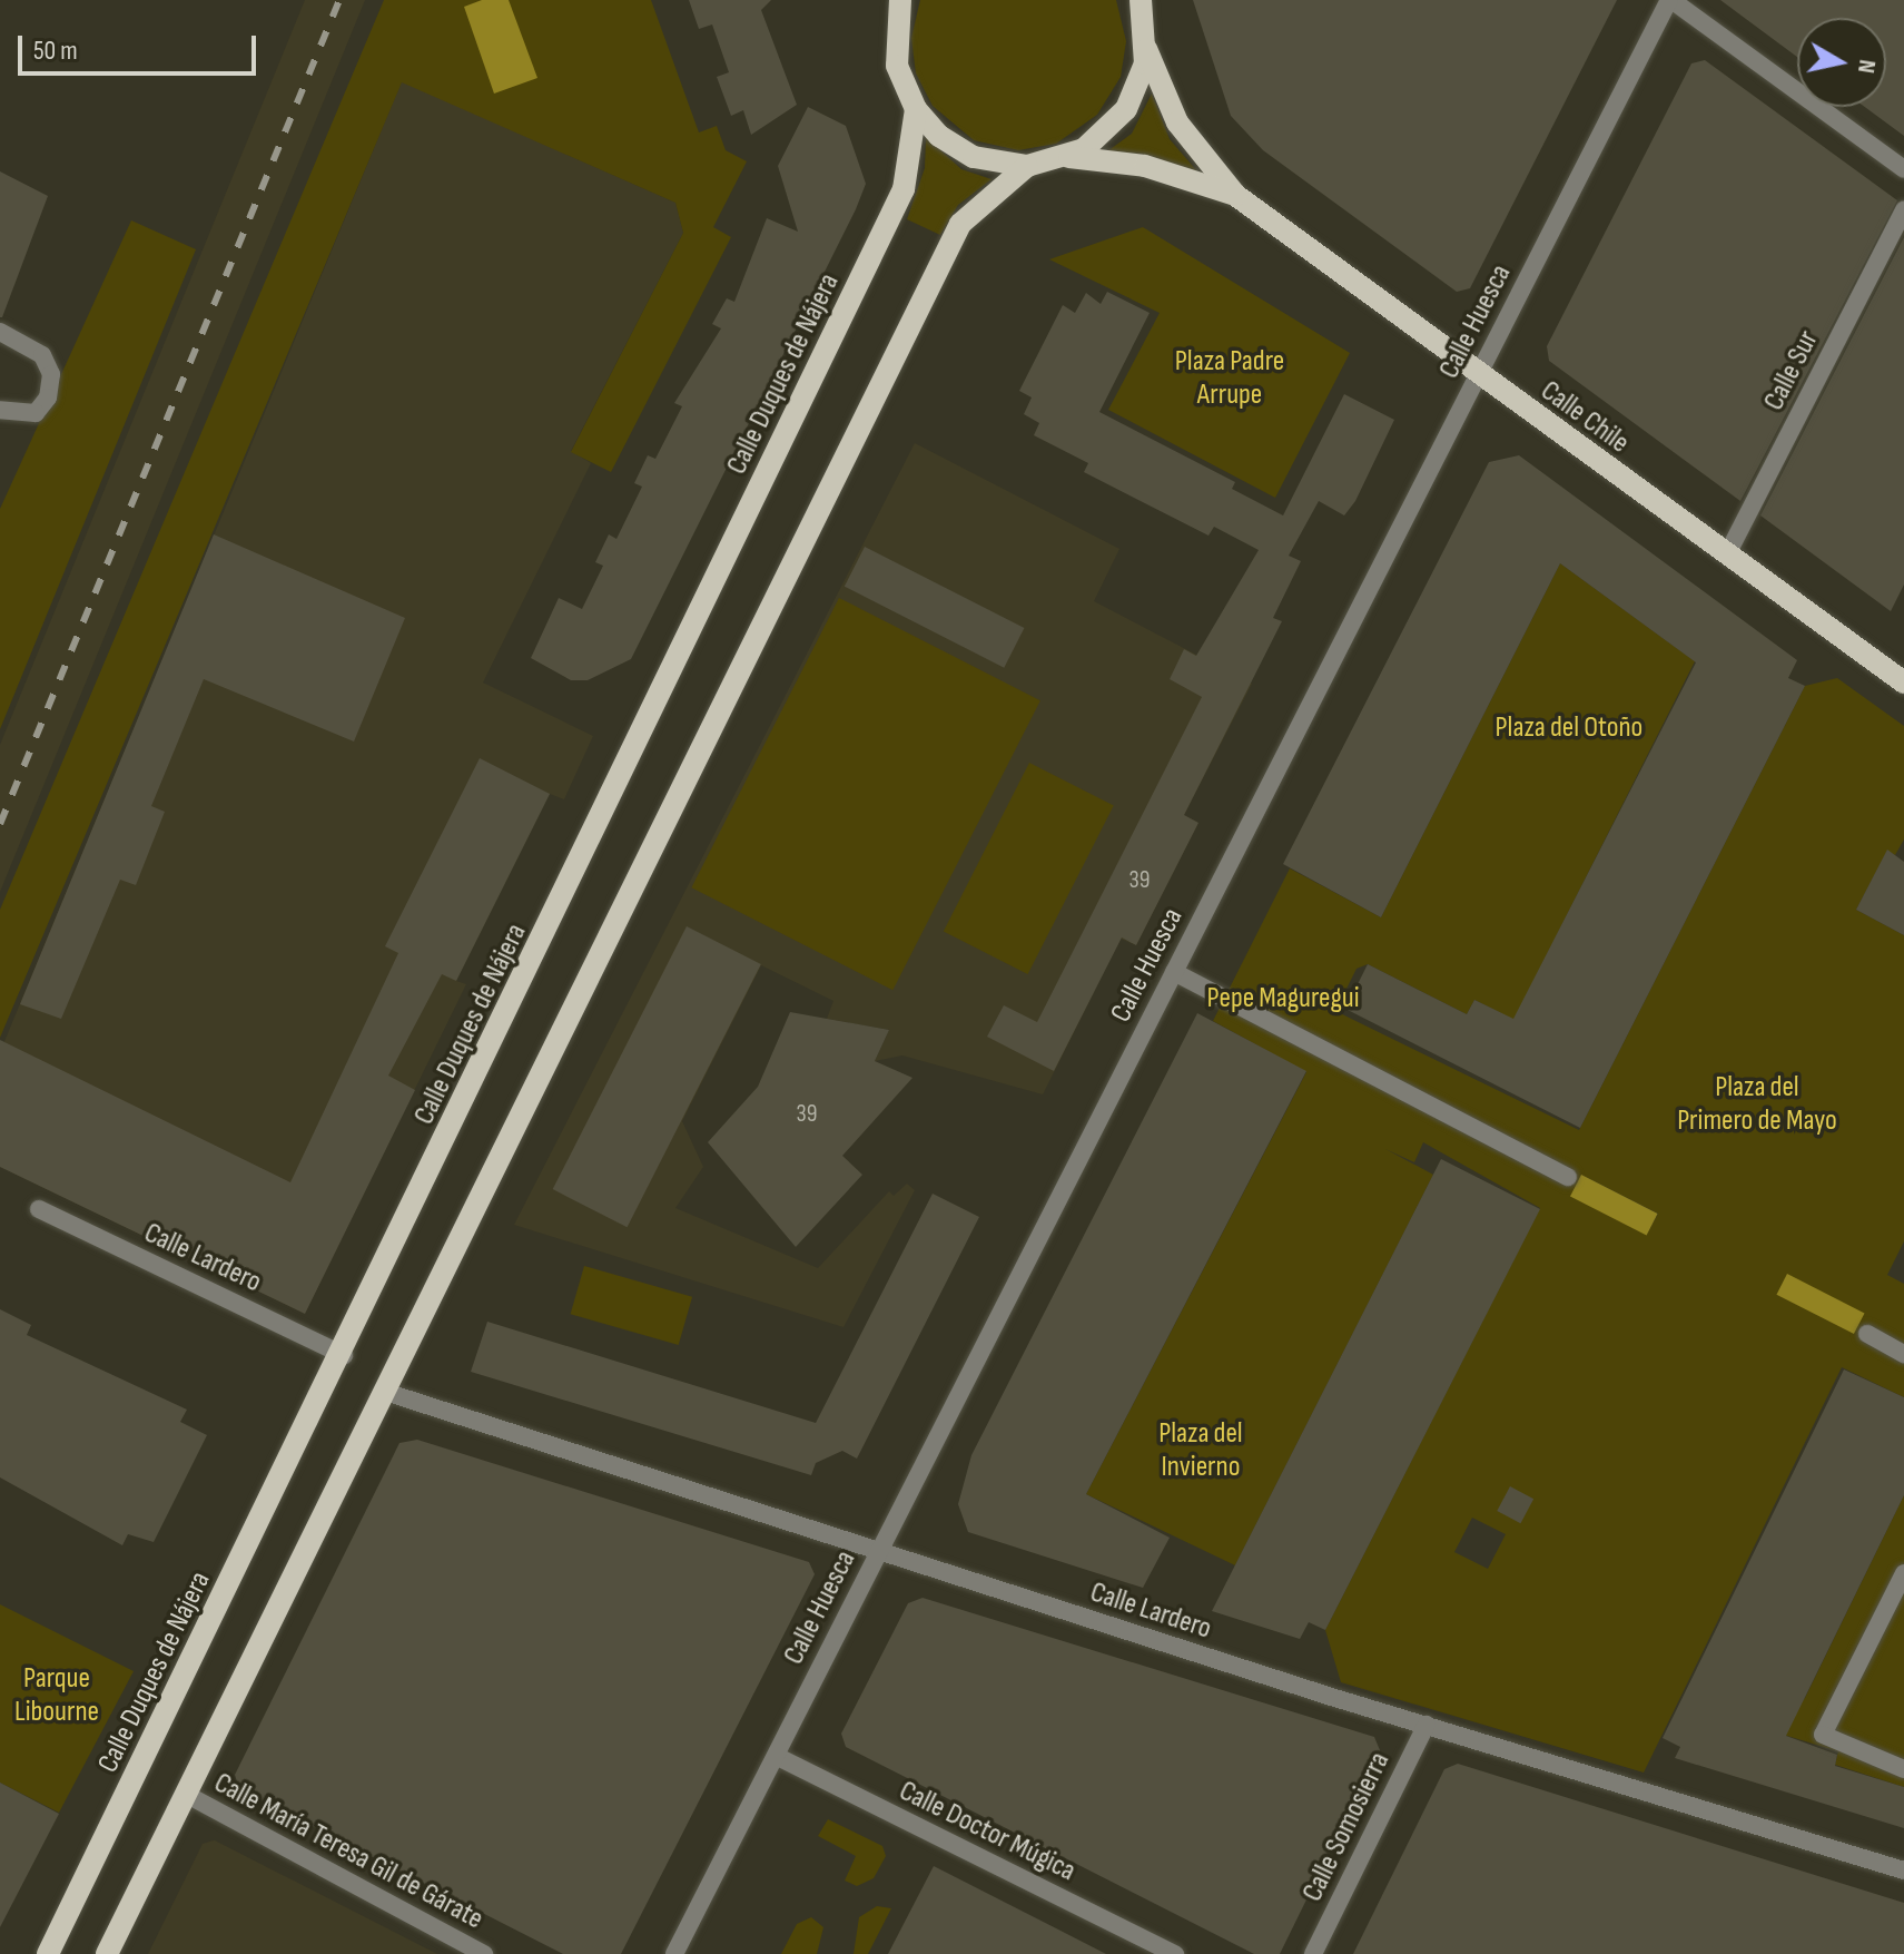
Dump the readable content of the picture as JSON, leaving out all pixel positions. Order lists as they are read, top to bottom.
{
  "streets": {
    "main road": ["Calle Duques de Nájera", "Calle Chile"],
    "street": [
      "Calle Huesca",
      "Calle Sur",
      "Calle Lardero",
      "Calle Somosierra",
      "Calle Doctor Múgica",
      "Calle María Teresa Gil de Gárate"
    ]
  },
  "crossings": [
    ["Calle Huesca", "Calle Chile"],
    ["Calle Huesca", "Calle Lardero"],
    ["Calle Huesca", "Calle Doctor Múgica"],
    ["Calle Sur", "Calle Chile"],
    ["Calle Duques de Nájera", "Calle Lardero"],
    ["Calle Lardero", "Calle Somosierra"]
  ],
  "parks": [
    "Plaza Padre Arrupe",
    "Plaza del Otoño",
    "Pepe Maguregui",
    "Plaza del Primero de Mayo",
    "Plaza del Invierno",
    "Parque Libourne"
  ],
  "house_numbers": ["39", "39"],
  "scale_bar": "50 m",
  "north": "right"
}
